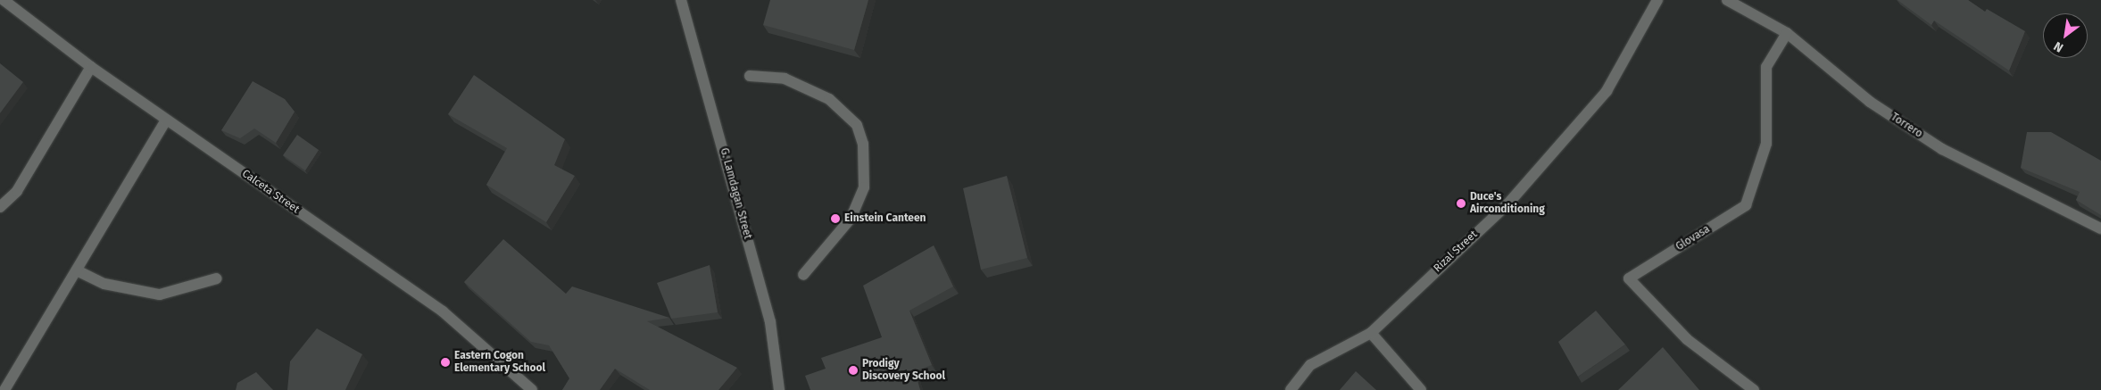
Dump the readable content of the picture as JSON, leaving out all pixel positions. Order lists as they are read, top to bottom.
{
  "streets": {
    "street": [
      "Torrero",
      "Calceta Street",
      "G. Lamdagan Street",
      "Glovasa",
      "Rizal Street"
    ]
  },
  "crossings": [
    ["Torrero", "Glovasa"]
  ],
  "places": [
    "Duce's Airconditioning",
    "Einstein Canteen",
    "Eastern Cogon Elementary School",
    "Prodigy Discovery School"
  ],
  "north": "bottom left"
}
